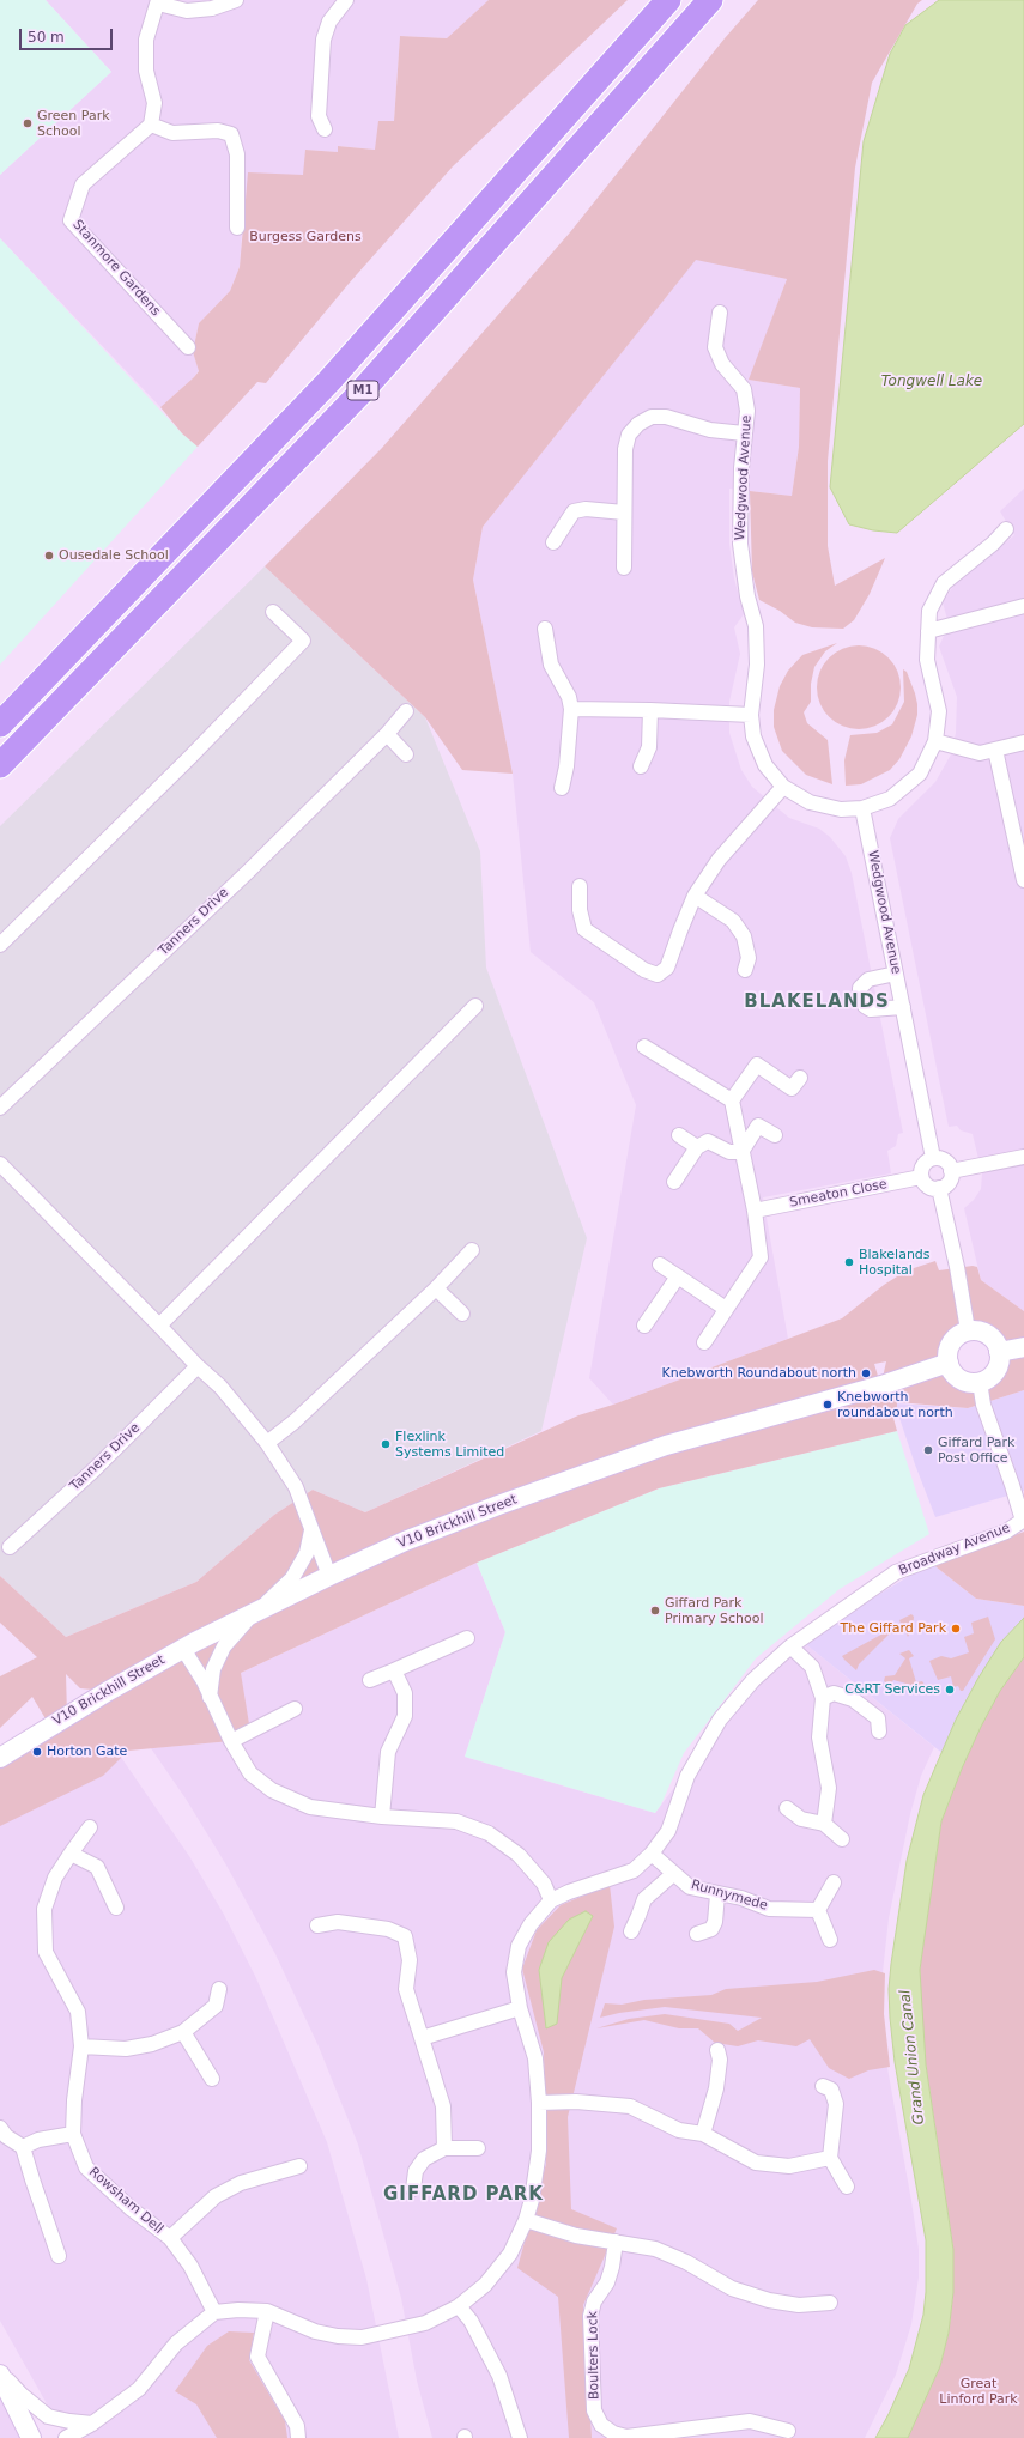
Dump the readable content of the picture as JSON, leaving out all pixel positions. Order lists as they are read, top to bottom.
{
  "streets": {
    "highway": ["M1"],
    "street": [
      "Stanmore Gardens",
      "Wedgwood Avenue",
      "Tanners Drive",
      "Smeaton Close",
      "V10 Brickhill Street",
      "Broadway Avenue",
      "Runnymede",
      "Rowsham Dell",
      "Boulters Lock"
    ]
  },
  "crossings": [
    ["Wedgwood Avenue", "Smeaton Close"],
    ["Broadway Avenue", "Runnymede"],
    ["Broadway Avenue", "Rowsham Dell"]
  ],
  "districts": ["BLAKELANDS", "GIFFARD PARK"],
  "water": ["Tongwell Lake", "Grand Union Canal"],
  "parks": ["Burgess Gardens", "Great Linford Park"],
  "places": [
    "Green Park School",
    "Ousedale School",
    "Blakelands Hospital",
    "Knebworth Roundabout north",
    "Knebworth roundabout north",
    "Flexlink Systems Limited",
    "Giffard Park Post Office",
    "Giffard Park Primary School",
    "The Giffard Park",
    "C&RT Services",
    "Horton Gate"
  ],
  "scale_bar": "50 m"
}
